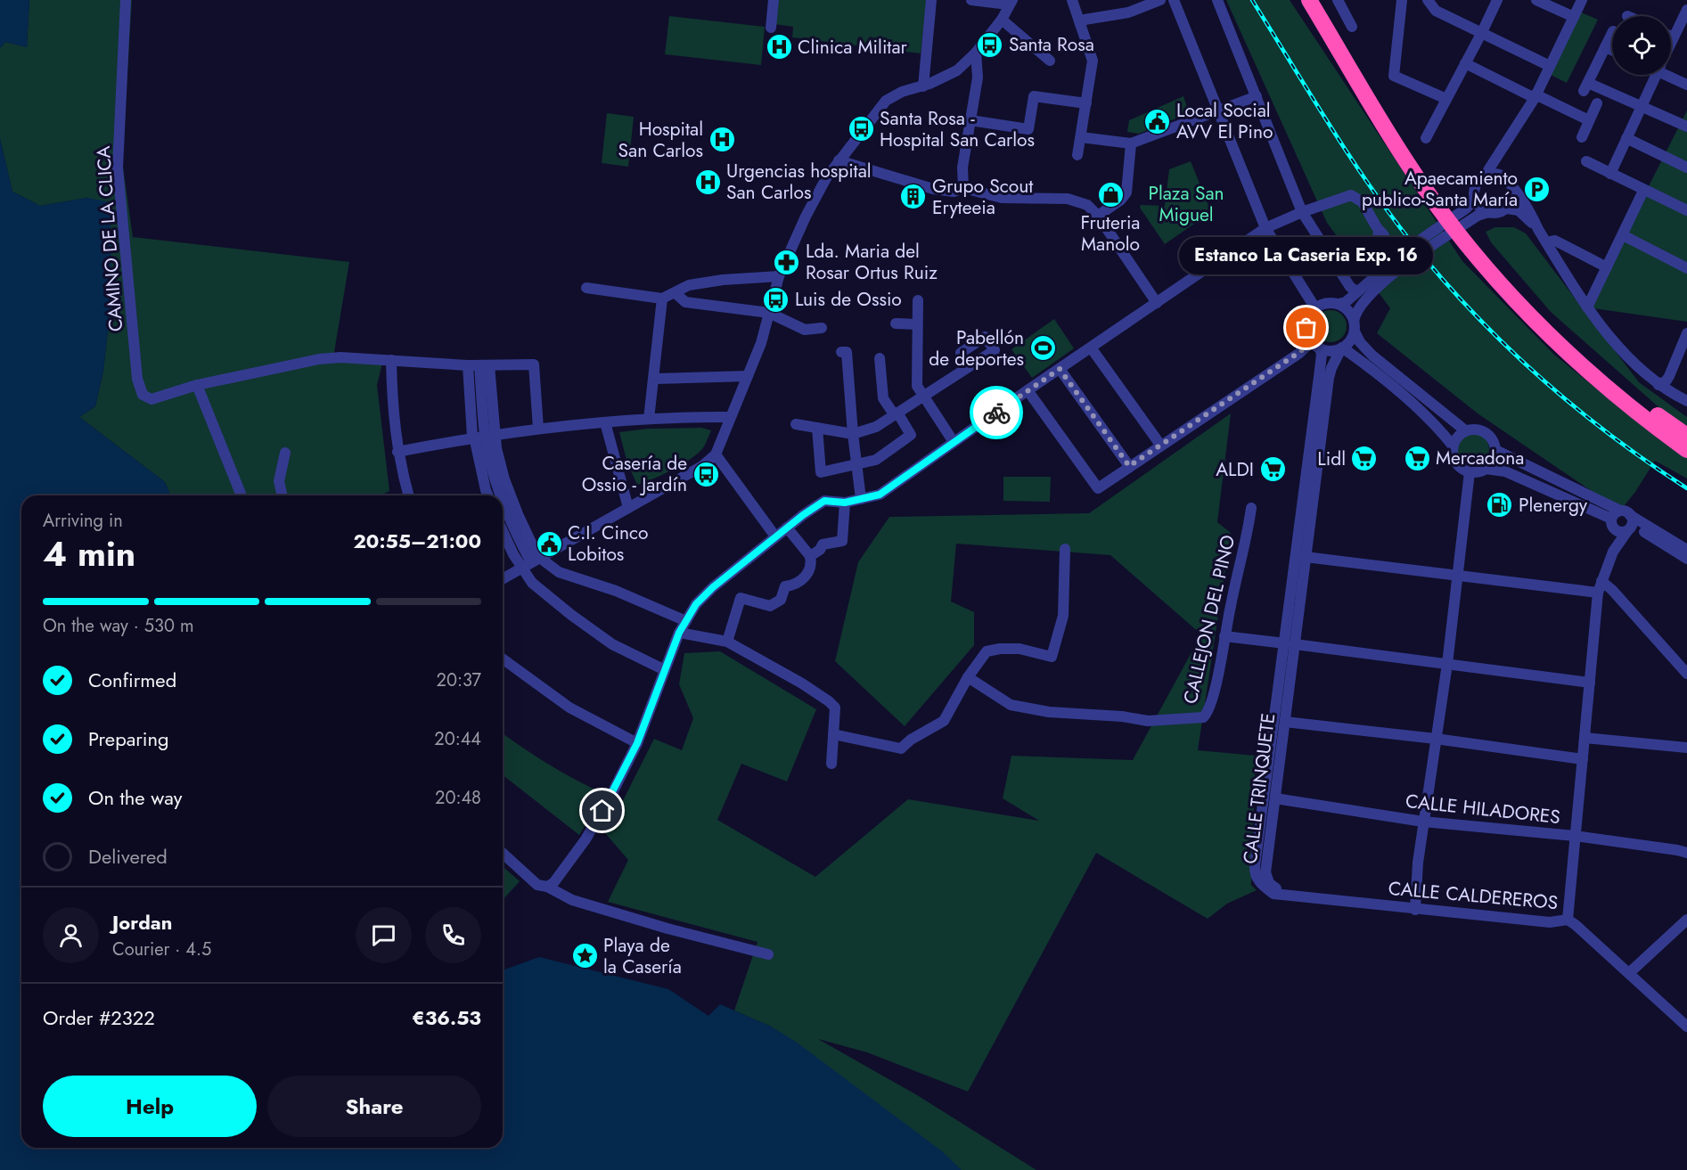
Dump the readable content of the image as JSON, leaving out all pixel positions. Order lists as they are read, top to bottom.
{
  "streets": {
    "street": [
      "CAMINO DE LA CLICA",
      "CALLEJON DEL PINO",
      "CALLE TRINQUETE",
      "CALLE HILADORES",
      "CALLE CALDEREROS"
    ]
  },
  "crossings": [
    ["CALLE TRINQUETE", "CALLE HILADORES"],
    ["CALLE TRINQUETE", "CALLE CALDEREROS"]
  ],
  "parks": ["Plaza San Miguel"],
  "places": {
    "bus stop": [
      "Santa Rosa",
      "Santa Rosa - Hospital San Carlos",
      "Luis de Ossio",
      "Casería de Ossio - Jardín"
    ],
    "hospital": ["Clinica Militar", "Hospital San Carlos", "Urgencias hospital San Carlos"],
    "public building": ["Local Social AVV El Pino", "C.I. Cinco Lobitos"],
    "parking": ["Apaecamiento publico-Santa María"],
    "shop": ["Fruteria Manolo"],
    "building": ["Grupo Scout Eryteeia"],
    "pharmacy": ["Lda. Maria del Rosar Ortus Ruiz"],
    "other": ["Estanco La Caseria Exp. 16"],
    "sports": ["Pabellón de deportes"],
    "supermarket": ["Mercadona", "Lidl", "ALDI"],
    "fuel station": ["Plenergy"],
    "place": ["Playa de la Casería"]
  },
  "page": {
    "bubble": "Estanco La Caseria Exp. 16",
    "heading": ["4 min", "Arriving in", "20:55–21:00"],
    "panel": [
      "Jordan",
      "Courier · 4.5",
      "Order #2322",
      "€36.53"
    ],
    "bar": "On the way · 530 m",
    "list": [
      ["Confirmed", "20:37"],
      ["Preparing", "20:44"],
      ["On the way", "20:48"],
      "Delivered"
    ],
    "buttons": ["Help", "Share"]
  }
}
